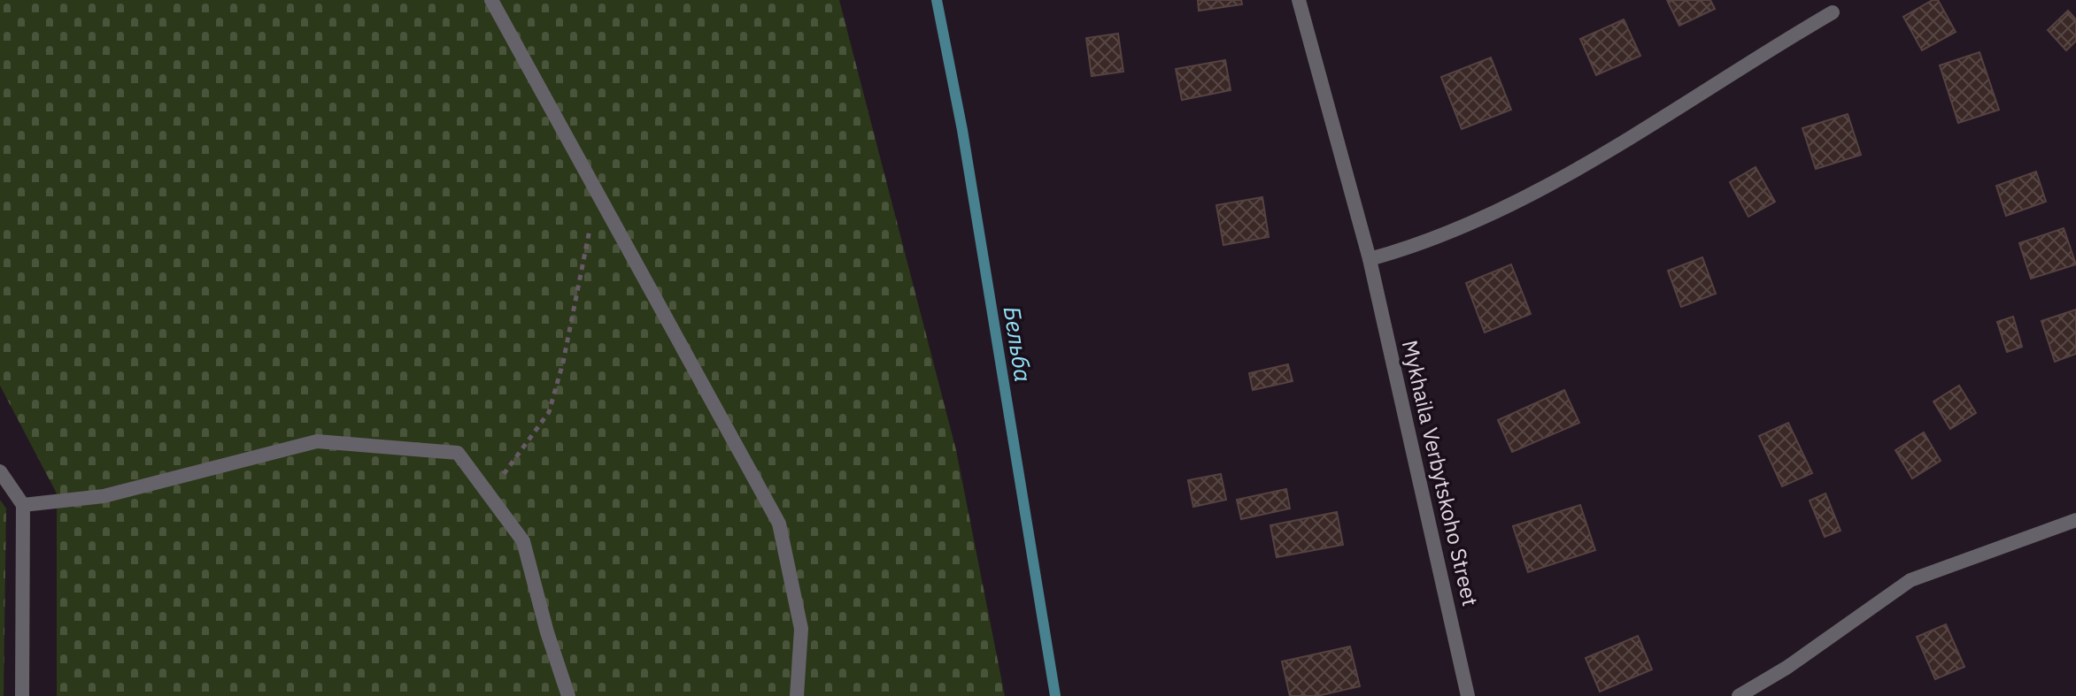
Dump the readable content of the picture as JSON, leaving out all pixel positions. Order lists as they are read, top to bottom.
{
  "streets": {
    "street": ["Mykhaila Verbytskoho Street"]
  },
  "water": ["Бельба"]
}
